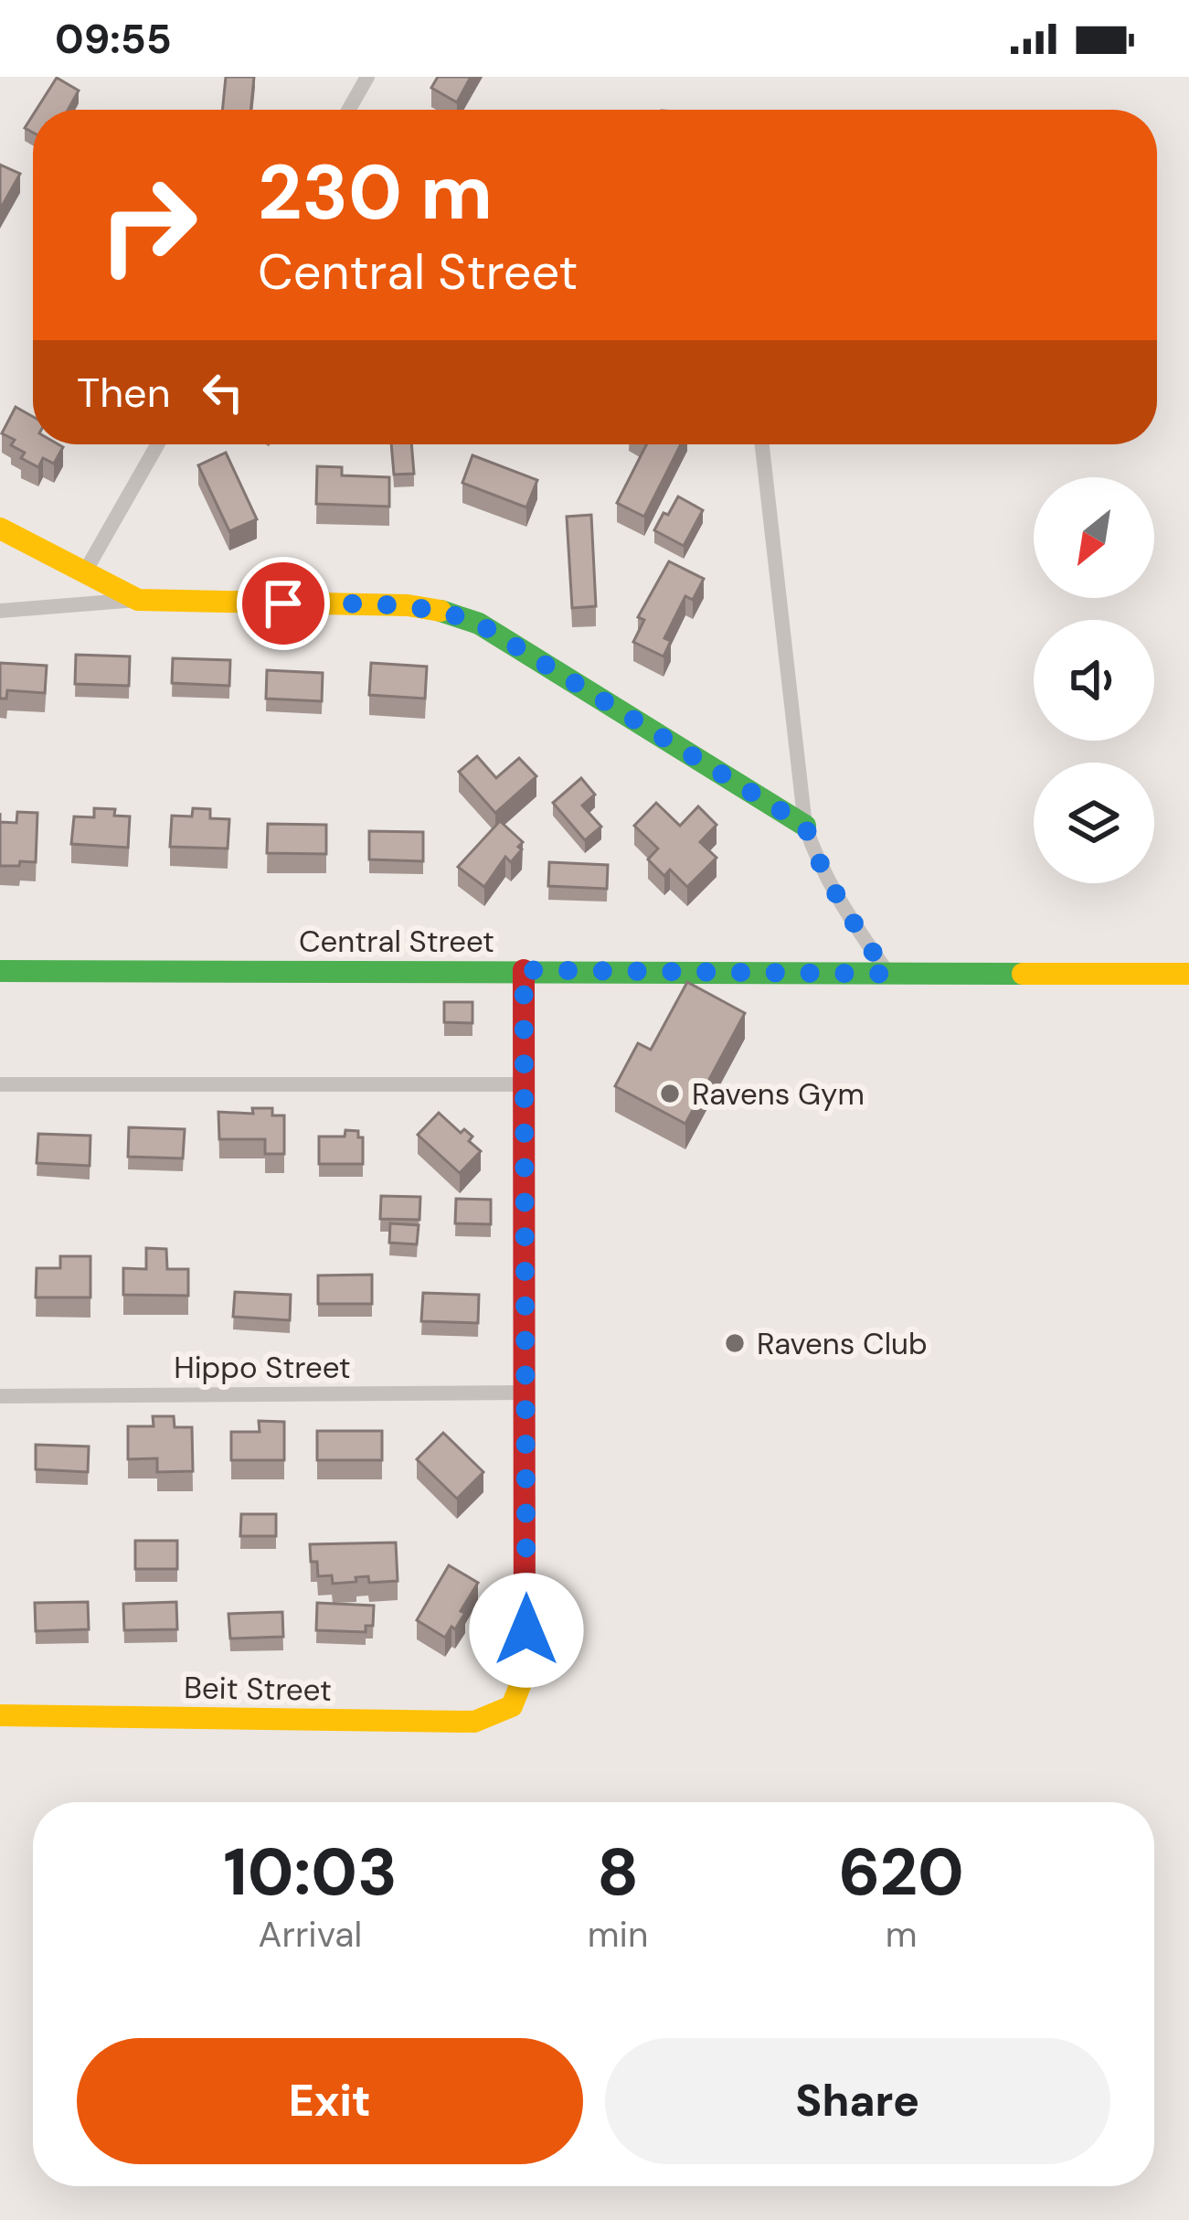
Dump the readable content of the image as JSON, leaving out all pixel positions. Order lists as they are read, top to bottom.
{
  "streets": {
    "street": ["Central Street", "Hippo Street", "Beit Street"]
  },
  "crossings": [
    ["Hippo Street", "Beit Street"]
  ],
  "places": ["Ravens Gym", "Ravens Club"],
  "north": "bottom left",
  "page": {
    "status": "09:55",
    "turn": ["230 m", "Central Street"],
    "then": "Then",
    "eta": [
      "10:03",
      "Arrival",
      "8",
      "min",
      "620",
      "m"
    ],
    "buttons": ["Exit", "Share"]
  }
}
